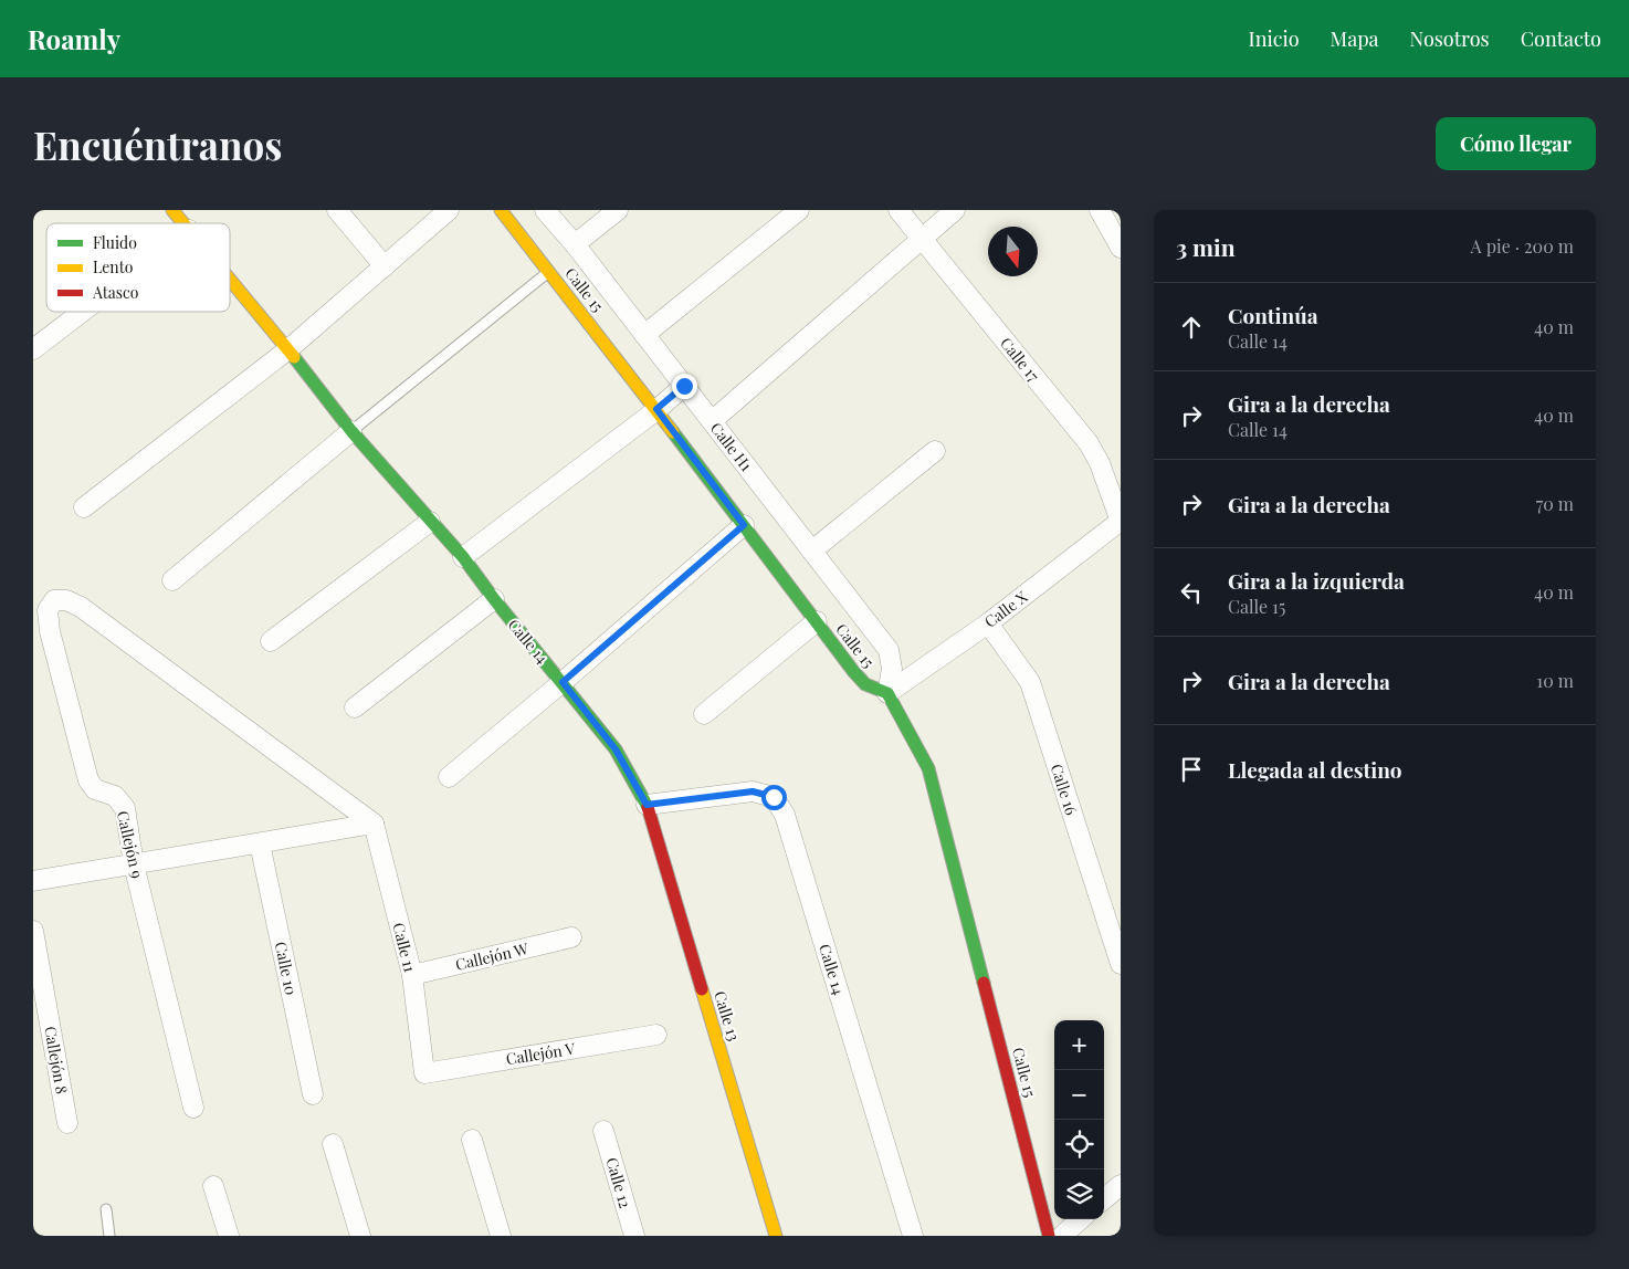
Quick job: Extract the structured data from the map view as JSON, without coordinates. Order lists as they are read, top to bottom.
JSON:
{
  "streets": {
    "street": [
      "Calle 15",
      "Calle 17",
      "Calle H1",
      "Calle X",
      "Calle 14",
      "Calle 16",
      "Callejón 9",
      "Calle 11",
      "Callejón W",
      "Calle 10",
      "Calle 13",
      "Callejón V",
      "Callejón 8",
      "Calle 12"
    ]
  },
  "crossings": [
    ["Calle 15", "Calle H1"],
    ["Calle 15", "Calle X"],
    ["Calle 17", "Calle X"],
    ["Calle H1", "Calle X"],
    ["Calle X", "Calle 16"],
    ["Calle 14", "Calle 13"],
    ["Callejón 9", "Calle 11"],
    ["Calle 11", "Callejón W"],
    ["Calle 11", "Callejón V"]
  ],
  "legend": ["Fluido", "Lento", "Atasco"],
  "north": "bottom",
  "page": {
    "header": "Roamly",
    "nav": [
      "Inicio",
      "Mapa",
      "Nosotros",
      "Contacto"
    ],
    "buttons": "Cómo llegar",
    "title": "Encuéntranos",
    "heading": ["3 min", "A pie · 200 m"],
    "list": [
      ["Continúa", "Calle 14", "40 m"],
      ["Gira a la derecha", "Calle 14", "40 m"],
      ["Gira a la derecha", "70 m"],
      ["Gira a la izquierda", "Calle 15", "40 m"],
      ["Gira a la derecha", "10 m"],
      "Llegada al destino"
    ],
    "map_buttons": ["+", "−"]
  }
}
